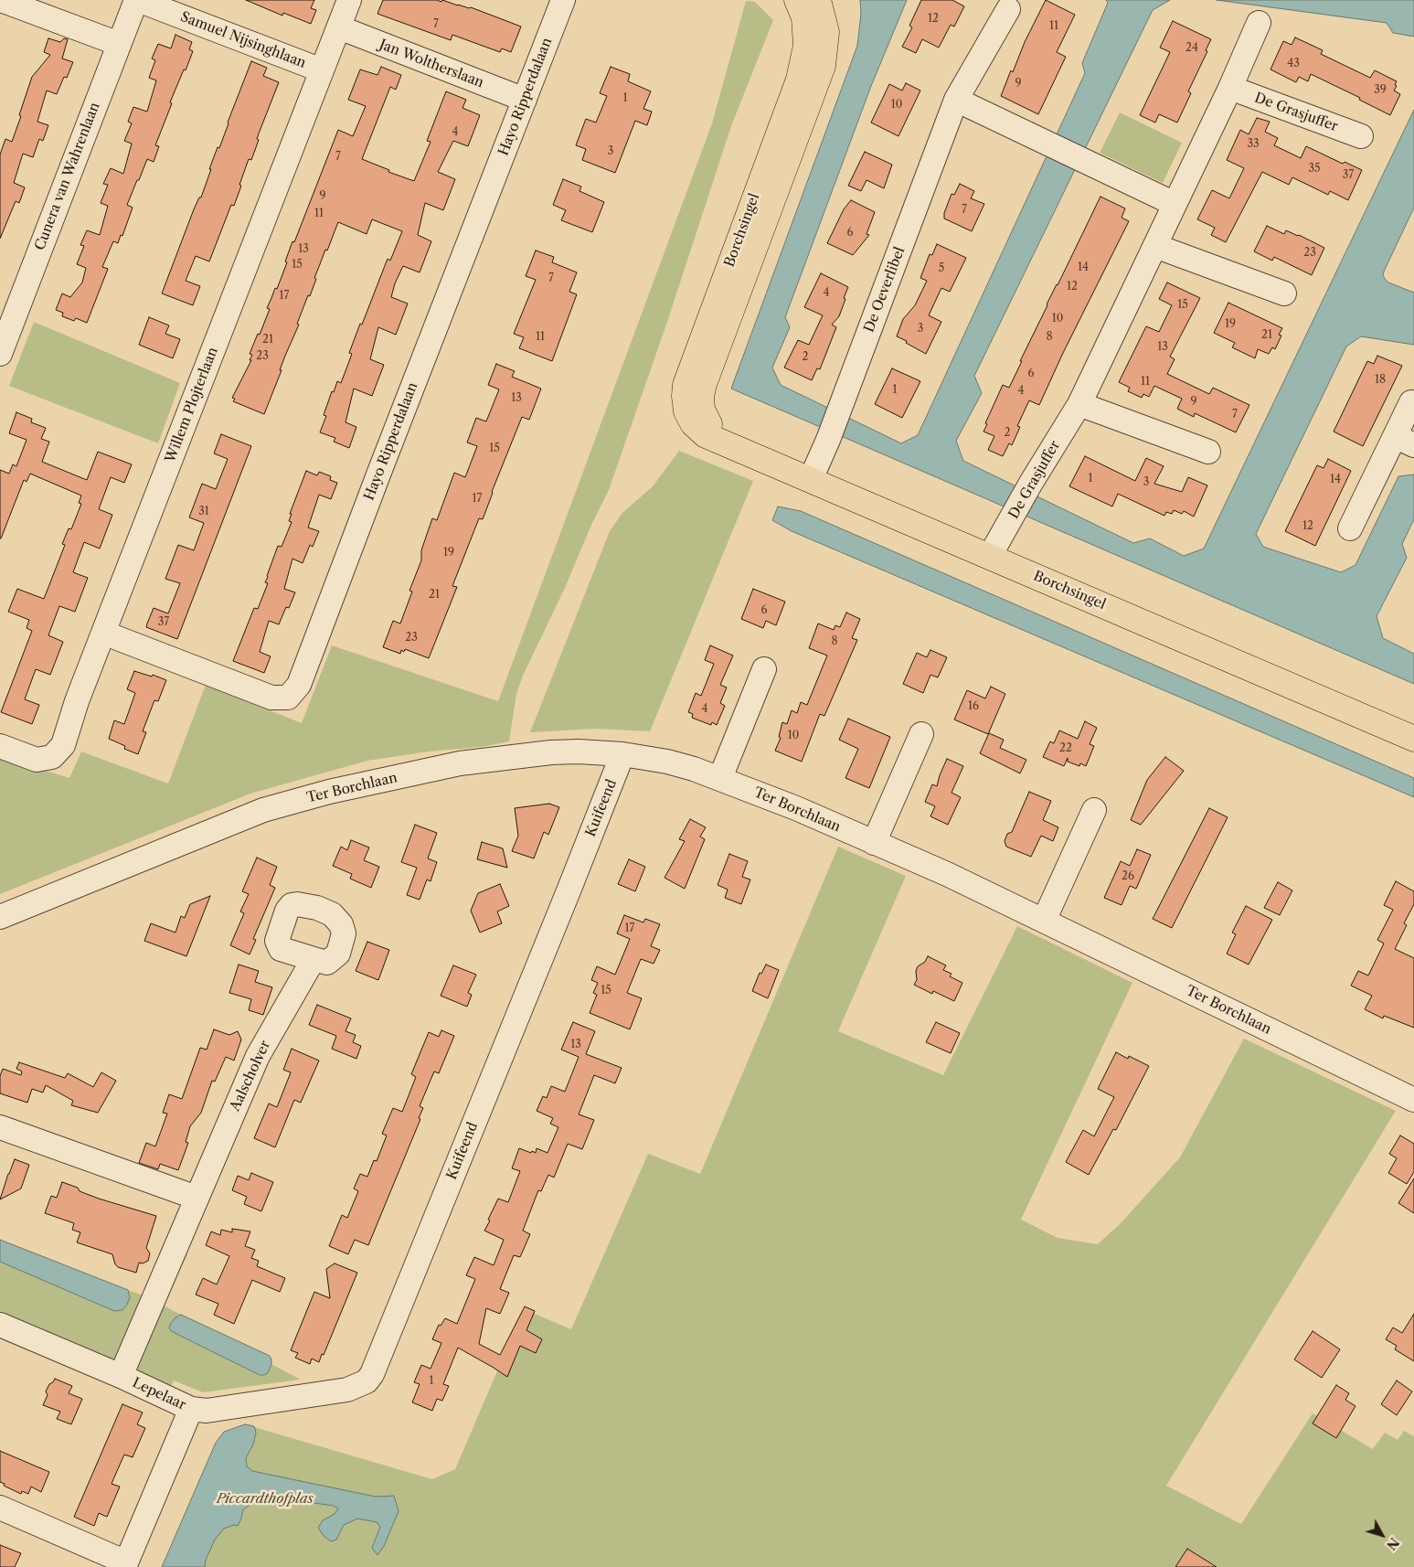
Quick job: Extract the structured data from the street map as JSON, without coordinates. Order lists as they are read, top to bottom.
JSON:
{
  "streets": {
    "main road": ["Borchsingel"],
    "street": [
      "Samuel Nijsinghlaan",
      "Jan Woltherslaan",
      "Hayo Ripperdalaan",
      "De Grasjuffer",
      "Cunera van Wahrenlaan",
      "De Oeverlibel",
      "Willem Plojterlaan",
      "Ter Borchlaan",
      "Kuifeend",
      "Aalscholver",
      "Lepelaar"
    ]
  },
  "crossings": [
    ["Samuel Nijsinghlaan", "Cunera van Wahrenlaan"],
    ["Samuel Nijsinghlaan", "Willem Plojterlaan"],
    ["Jan Woltherslaan", "Hayo Ripperdalaan"],
    ["Jan Woltherslaan", "Willem Plojterlaan"],
    ["Hayo Ripperdalaan", "Willem Plojterlaan"],
    ["De Grasjuffer", "Borchsingel"],
    ["Borchsingel", "De Oeverlibel"],
    ["Ter Borchlaan", "Kuifeend"],
    ["Kuifeend", "Lepelaar"],
    ["Aalscholver", "Lepelaar"]
  ],
  "parks": ["Piccardthofplas"],
  "house_numbers": [
    "12",
    "7",
    "11",
    "24",
    "43",
    "9",
    "39",
    "1",
    "10",
    "4",
    "33",
    "3",
    "7",
    "35",
    "37",
    "9",
    "7",
    "11",
    "6",
    "13",
    "23",
    "15",
    "14",
    "5",
    "7",
    "12",
    "4",
    "17",
    "15",
    "10",
    "19",
    "3",
    "21",
    "11",
    "8",
    "21",
    "13",
    "23",
    "2",
    "6",
    "18",
    "11",
    "1",
    "4",
    "13",
    "9",
    "7",
    "2",
    "15",
    "1",
    "14",
    "3",
    "17",
    "31",
    "12",
    "19",
    "21",
    "6",
    "37",
    "23",
    "8",
    "16",
    "4",
    "10",
    "22",
    "26",
    "17",
    "15",
    "13",
    "1"
  ],
  "north": "bottom right"
}
